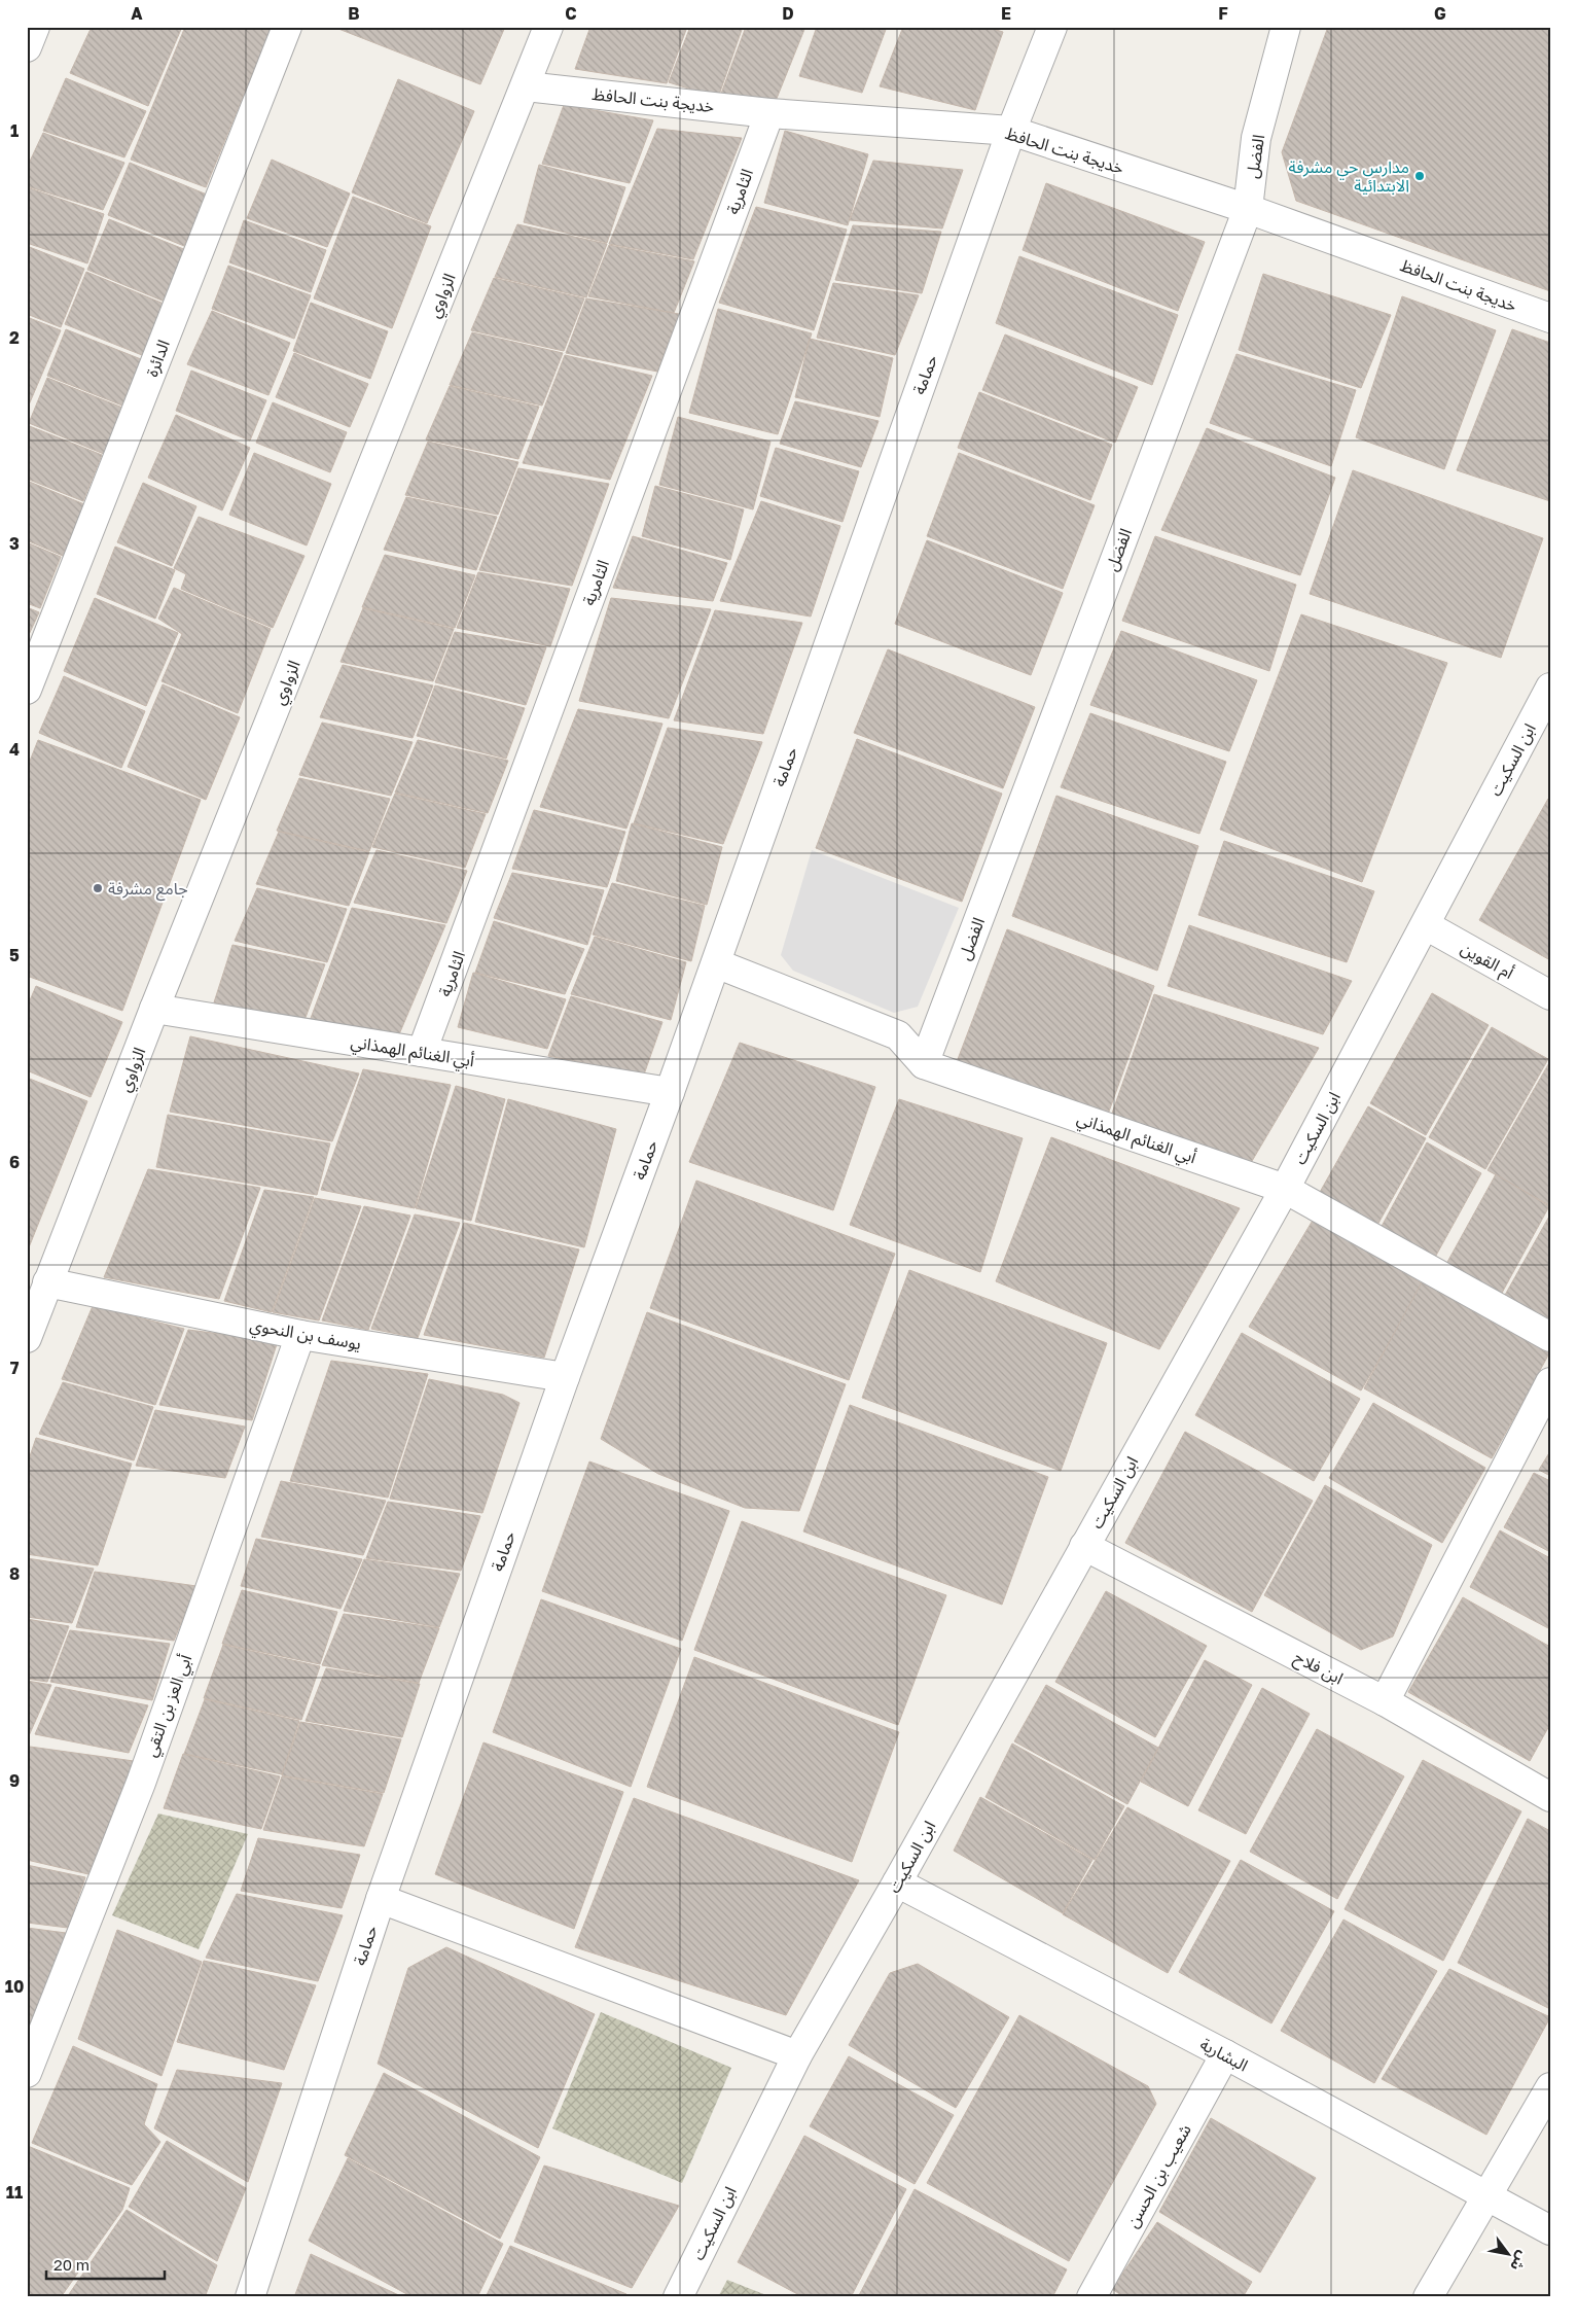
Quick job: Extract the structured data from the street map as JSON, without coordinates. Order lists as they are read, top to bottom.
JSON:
{
  "streets": {
    "street": [
      "خديجة بنت الحافظ",
      "الفضل",
      "الثامرية",
      "الزواوي",
      "الدائرة",
      "حمامة",
      "ابن السكيت",
      "أم القوين",
      "أبي الغنائم الهمذاني",
      "يوسف بن النحوي",
      "ابن فلاح",
      "أبي العز بن التقي",
      "البشارية",
      "شعيب بن الحسن"
    ]
  },
  "crossings": [
    ["خديجة بنت الحافظ", "الفضل"],
    ["خديجة بنت الحافظ", "الثامرية"],
    ["خديجة بنت الحافظ", "الزواوي"],
    ["خديجة بنت الحافظ", "حمامة"],
    ["الفضل", "أبي الغنائم الهمذاني"],
    ["الثامرية", "أبي الغنائم الهمذاني"],
    ["الزواوي", "أبي الغنائم الهمذاني"],
    ["الزواوي", "يوسف بن النحوي"],
    ["حمامة", "أبي الغنائم الهمذاني"],
    ["حمامة", "يوسف بن النحوي"],
    ["ابن السكيت", "أم القوين"],
    ["ابن السكيت", "أبي الغنائم الهمذاني"],
    ["ابن السكيت", "ابن فلاح"],
    ["ابن السكيت", "البشارية"],
    ["يوسف بن النحوي", "أبي العز بن التقي"],
    ["البشارية", "شعيب بن الحسن"]
  ],
  "places": ["مدارس حي مشرفة الابتدائية", "جامع مشرفة"],
  "scale_bar": "20 m",
  "north": "bottom right",
  "grid": {
    "columns": [
      "A",
      "B",
      "C",
      "D",
      "E",
      "F",
      "G"
    ],
    "rows": [
      "1",
      "2",
      "3",
      "4",
      "5",
      "6",
      "7",
      "8",
      "9",
      "10",
      "11"
    ]
  }
}
